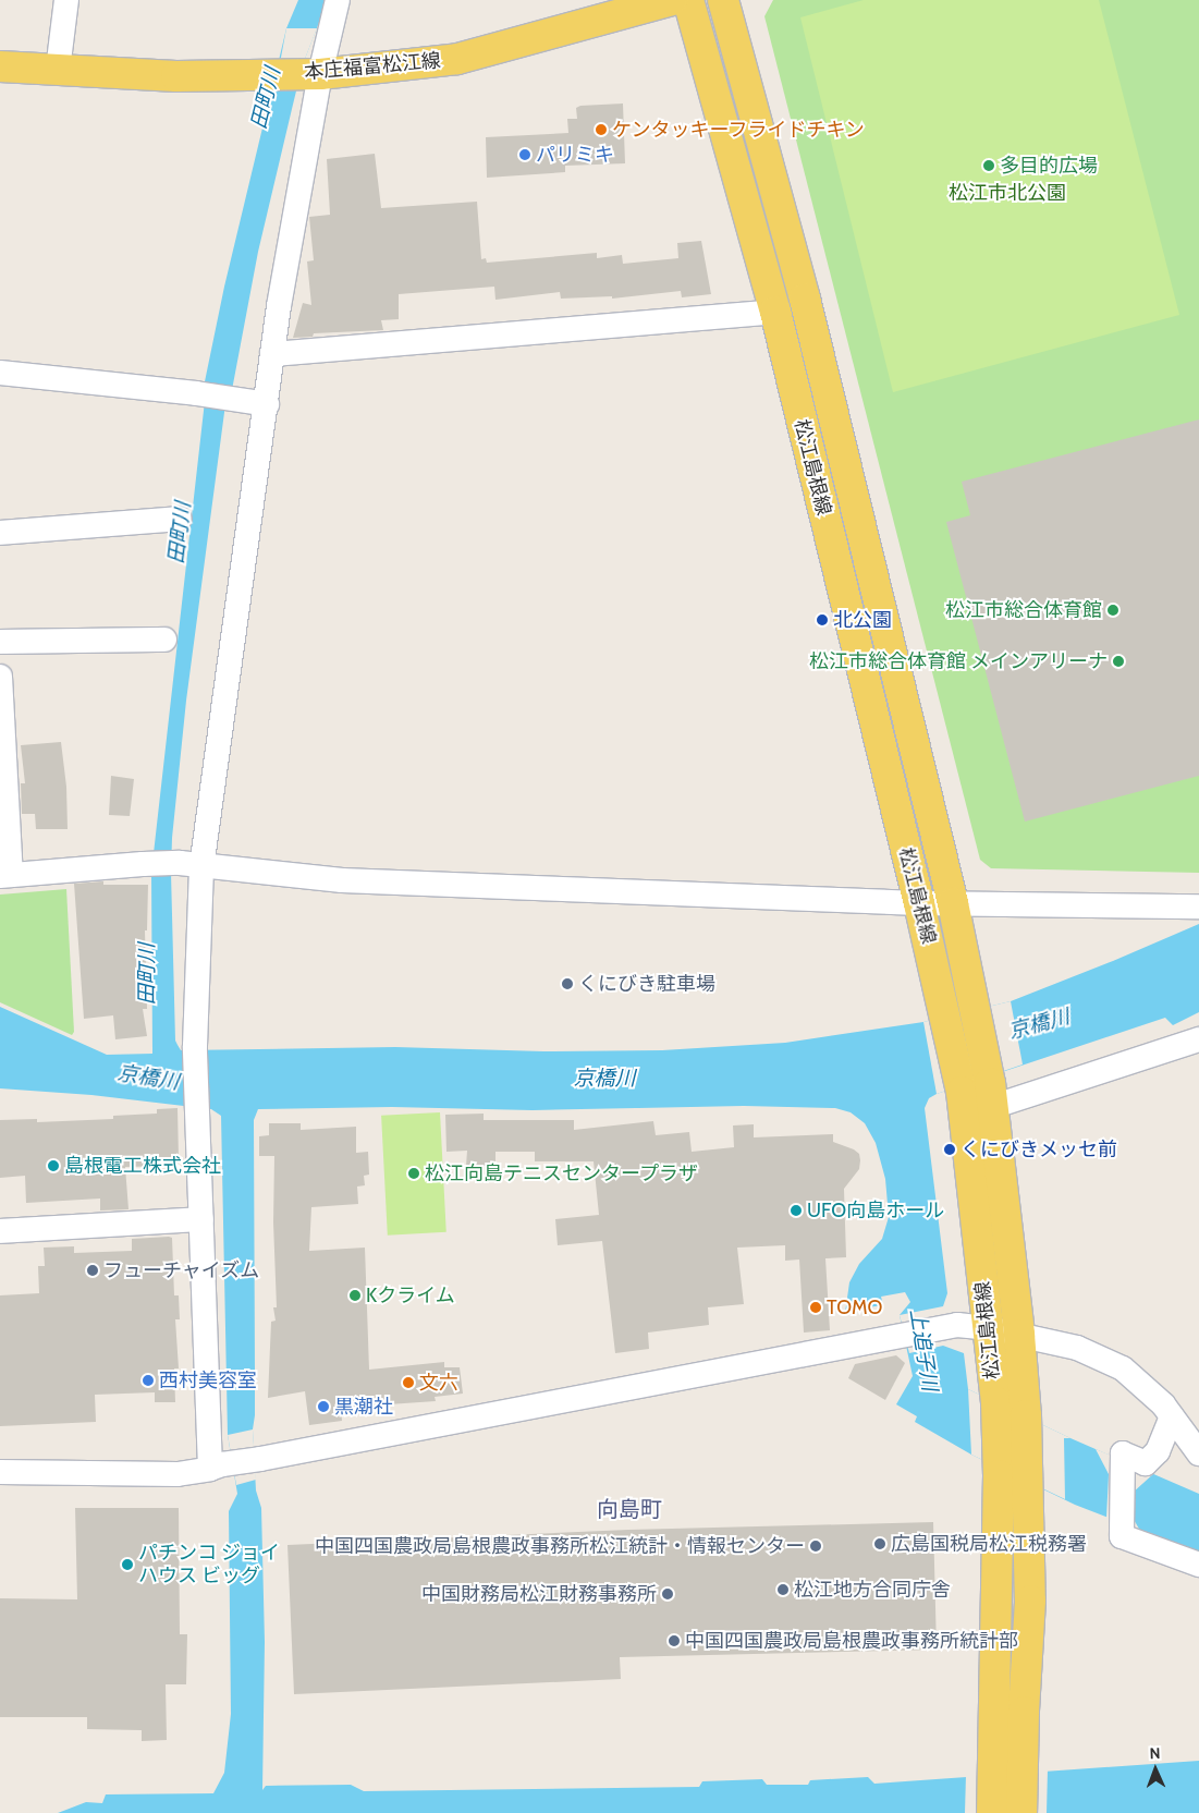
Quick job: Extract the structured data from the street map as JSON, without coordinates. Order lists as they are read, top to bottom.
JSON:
{
  "streets": {
    "main road": ["本庄福富松江線", "松江島根線"]
  },
  "districts": ["向島町"],
  "water": ["田町川", "京橋川", "上追子川"],
  "parks": ["松江市北公園"],
  "places": [
    "ケンタッキーフライドチキン",
    "パリミキ",
    "多目的広場",
    "松江市総合体育館",
    "北公園",
    "松江市総合体育館 メインアリーナ",
    "くにびき駐車場",
    "くにびきメッセ前",
    "島根電工株式会社",
    "松江向島テニスセンタープラザ",
    "UFO向島ホール",
    "フューチャイズム",
    "Kクライム",
    "TOMO",
    "西村美容室",
    "文六",
    "黒潮社",
    "広島国税局松江税務署",
    "中国四国農政局島根農政事務所松江統計・情報センター",
    "パチンコ ジョイ ハウス ビッグ",
    "松江地方合同庁舎",
    "中国財務局松江財務事務所",
    "中国四国農政局島根農政事務所統計部"
  ],
  "north": "top"
}
